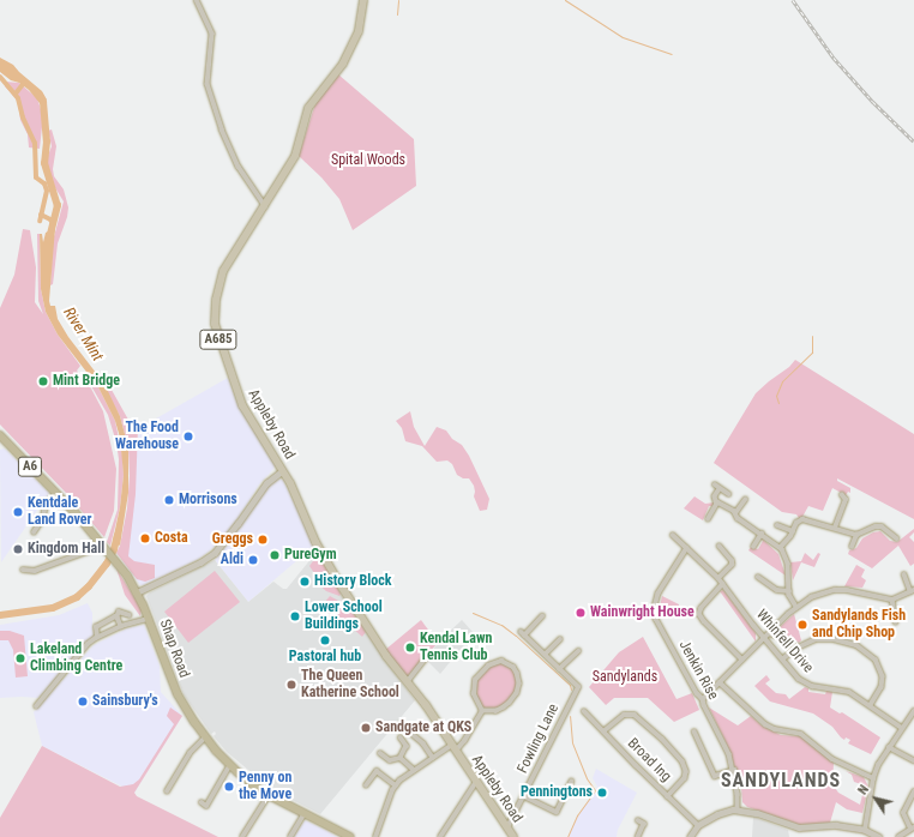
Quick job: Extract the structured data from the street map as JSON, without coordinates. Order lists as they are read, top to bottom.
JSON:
{
  "streets": {
    "highway": ["A6", "Shap Road"],
    "main road": ["A685", "Appleby Road"],
    "street": [
      "Whinfell Drive",
      "Jenkin Rise",
      "Fowling Lane",
      "Broad Ing"
    ]
  },
  "crossings": [
    ["Appleby Road", "Fowling Lane"],
    ["Whinfell Drive", "Jenkin Rise"]
  ],
  "districts": ["SANDYLANDS"],
  "water": ["River Mint"],
  "parks": ["Spital Woods", "Sandylands"],
  "places": [
    "Mint Bridge",
    "The Food Warehouse",
    "Morrisons",
    "Kentdale Land Rover",
    "Costa",
    "Greggs",
    "Kingdom Hall",
    "PureGym",
    "Aldi",
    "History Block",
    "Wainwright House",
    "Lower School Buildings",
    "Sandylands Fish and Chip Shop",
    "Pastoral hub",
    "Kendal Lawn Tennis Club",
    "Lakeland Climbing Centre",
    "The Queen Katherine School",
    "Sainsbury's",
    "Sandgate at QKS",
    "Penny on the Move",
    "Penningtons"
  ],
  "north": "top left"
}
